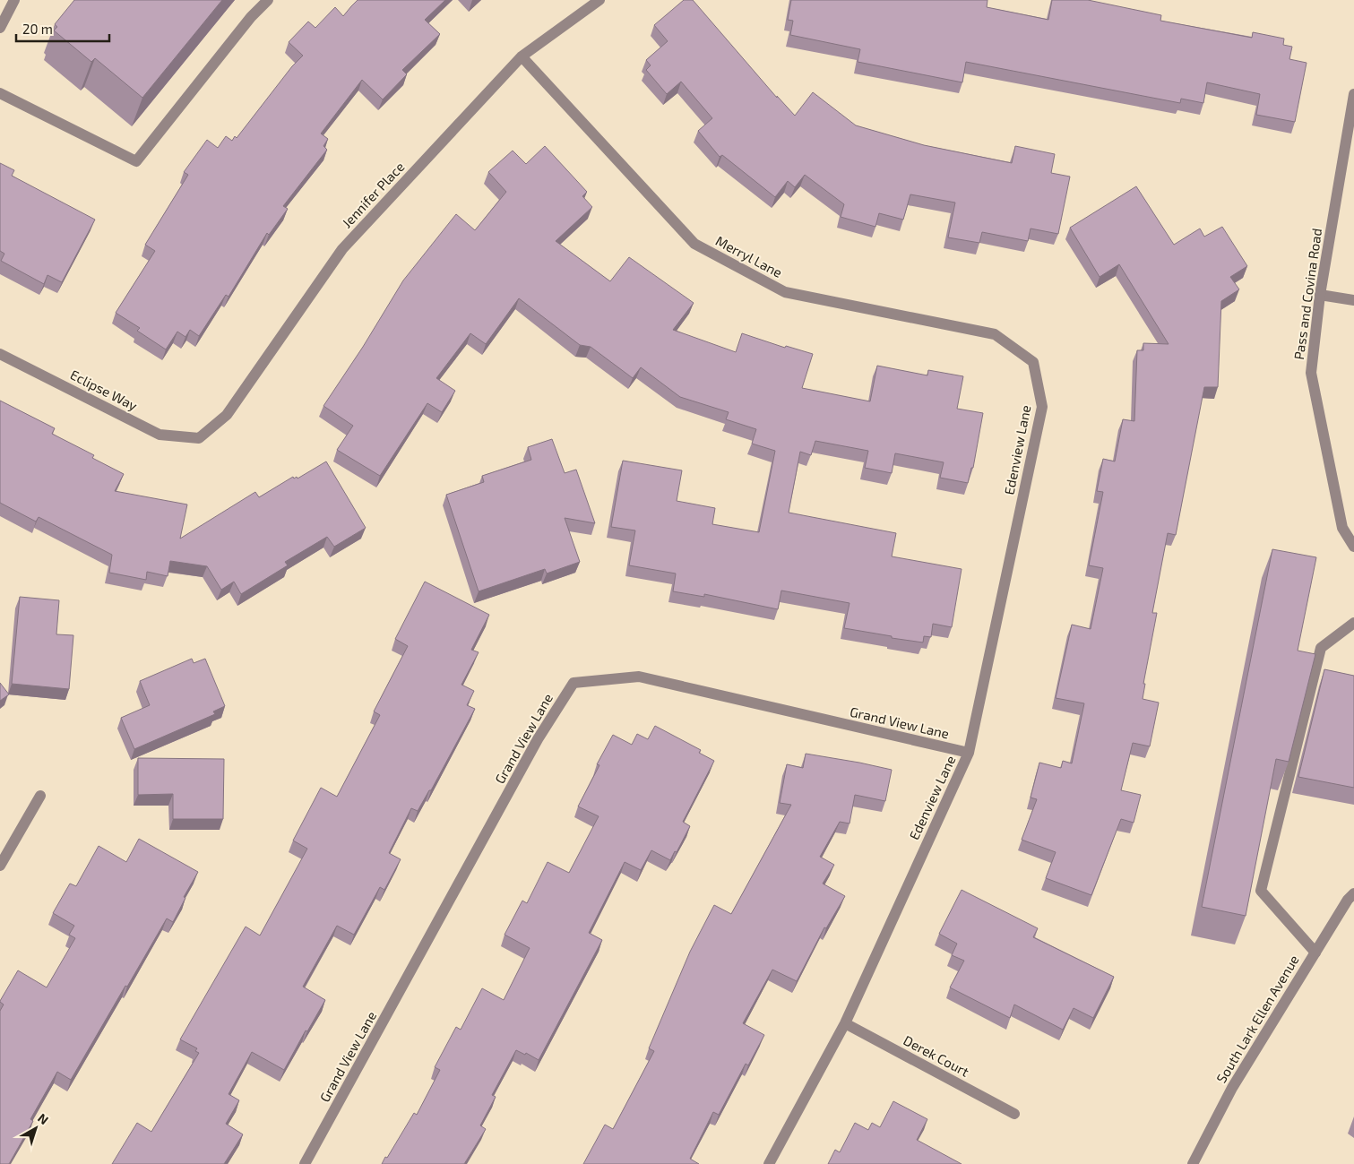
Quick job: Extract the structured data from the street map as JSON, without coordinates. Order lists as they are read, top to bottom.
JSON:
{
  "streets": {
    "street": [
      "Jennifer Place",
      "Merryl Lane",
      "Pass and Covina Road",
      "Eclipse Way",
      "Edenview Lane",
      "Grand View Lane",
      "South Lark Ellen Avenue",
      "Derek Court"
    ]
  },
  "crossings": [
    ["Jennifer Place", "Merryl Lane"],
    ["Jennifer Place", "Eclipse Way"],
    ["Merryl Lane", "Edenview Lane"],
    ["Edenview Lane", "Grand View Lane"],
    ["Edenview Lane", "Derek Court"]
  ],
  "scale_bar": "20 m",
  "north": "top right"
}
